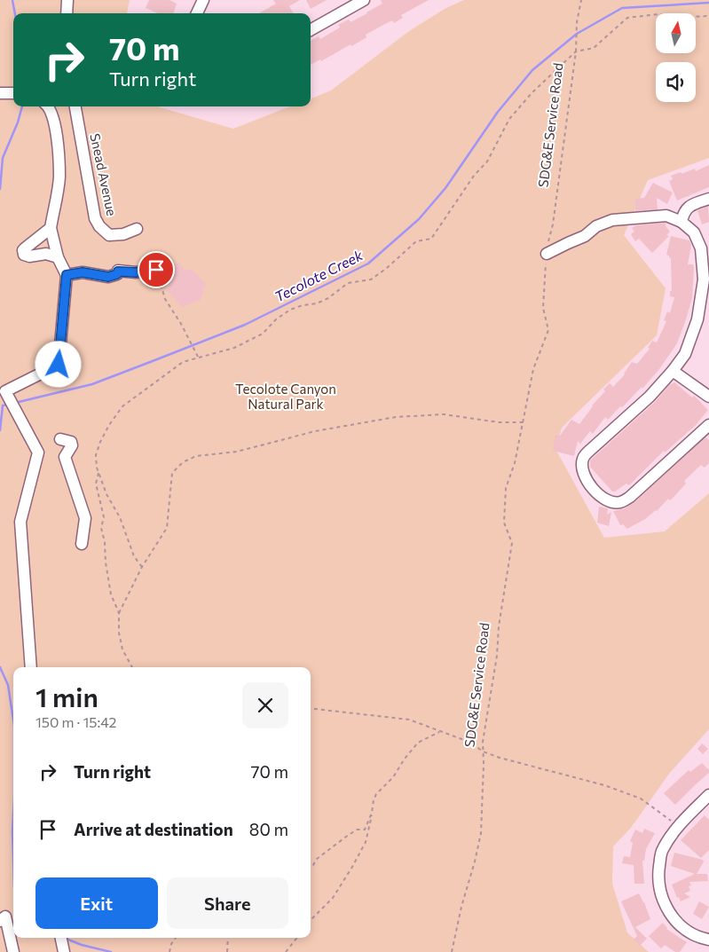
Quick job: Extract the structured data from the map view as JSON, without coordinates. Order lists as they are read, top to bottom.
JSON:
{
  "streets": {
    "street": ["Snead Avenue"],
    "path": ["SDG&E Service Road"]
  },
  "water": ["Tecolote Creek"],
  "parks": ["Tecolote Canyon Natural Park"],
  "north": "top",
  "page": {
    "turn": ["70 m", "Turn right"],
    "heading": ["1 min", "150 m · 15:42"],
    "list": [
      {
        "name": "Turn right",
        "value": "70 m"
      },
      {
        "name": "Arrive at destination",
        "value": "80 m"
      }
    ],
    "buttons": ["Exit", "Share"]
  }
}
